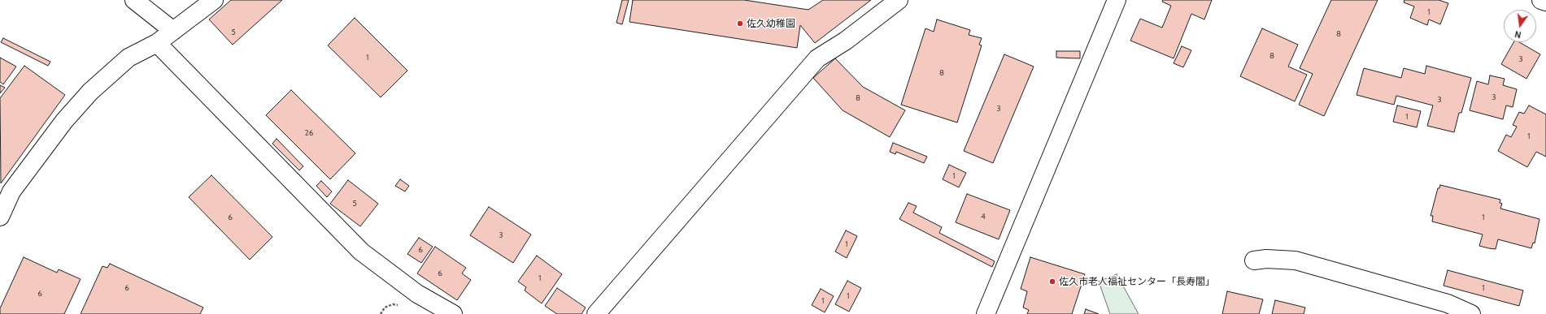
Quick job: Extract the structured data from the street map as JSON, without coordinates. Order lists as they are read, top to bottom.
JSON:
{
  "places": ["佐久幼稚園", "佐久市老人福祉センター「長寿閣」"],
  "house_numbers": [
    "1",
    "5",
    "8",
    "8",
    "1",
    "3",
    "8",
    "3",
    "8",
    "3",
    "3",
    "1",
    "26",
    "1",
    "1",
    "5",
    "4",
    "6",
    "1",
    "3",
    "1",
    "6",
    "6",
    "1",
    "6",
    "1",
    "6",
    "1",
    "1"
  ],
  "north": "bottom"
}
